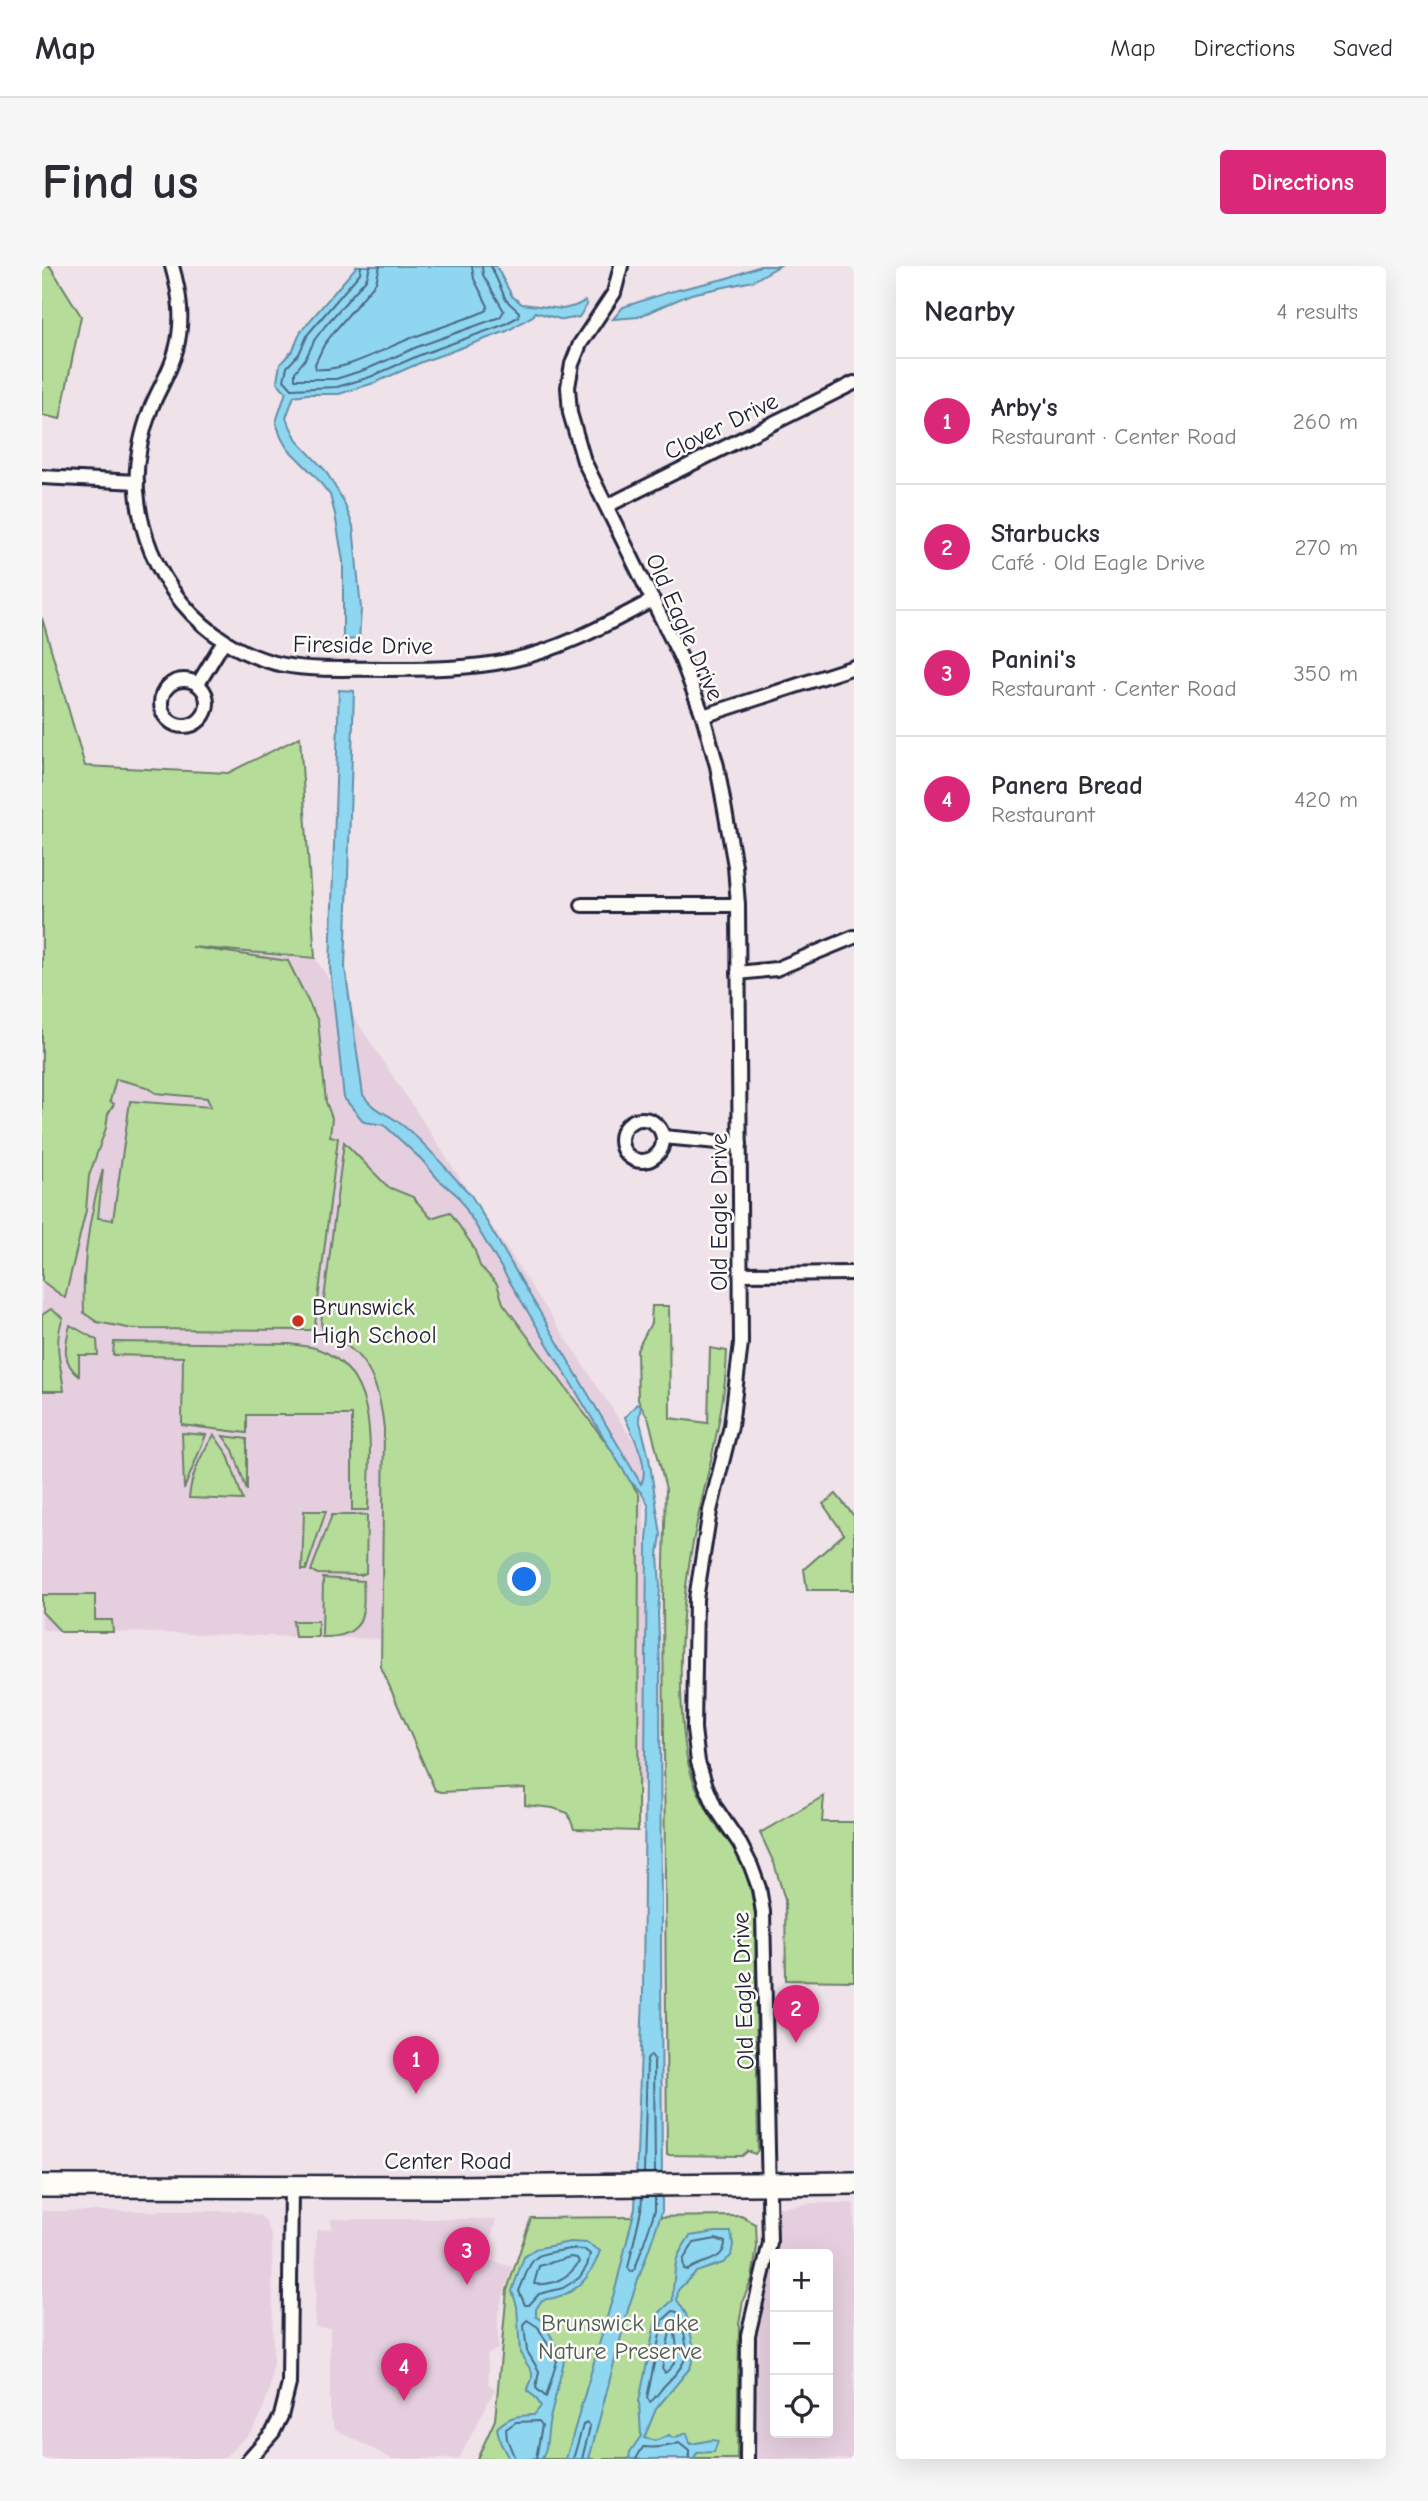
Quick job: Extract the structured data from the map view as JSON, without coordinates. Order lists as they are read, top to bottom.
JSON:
{
  "streets": {
    "main road": ["Center Road"],
    "street": ["Clover Drive", "Old Eagle Drive", "Fireside Drive"]
  },
  "crossings": [
    ["Clover Drive", "Old Eagle Drive"],
    ["Old Eagle Drive", "Fireside Drive"],
    ["Old Eagle Drive", "Center Road"]
  ],
  "parks": ["Brunswick Lake Nature Preserve"],
  "places": ["Brunswick High School"],
  "page": {
    "header": "Map",
    "nav": ["Map", "Directions", "Saved"],
    "buttons": "Directions",
    "title": "Find us",
    "heading": ["Nearby", "4 results"],
    "list": [
      {
        "mark": "1",
        "name": "Arby's",
        "note": "Restaurant · Center Road",
        "value": "260 m"
      },
      {
        "mark": "2",
        "name": "Starbucks",
        "note": "Café · Old Eagle Drive",
        "value": "270 m"
      },
      {
        "mark": "3",
        "name": "Panini's",
        "note": "Restaurant · Center Road",
        "value": "350 m"
      },
      {
        "mark": "4",
        "name": "Panera Bread",
        "note": "Restaurant",
        "value": "420 m"
      }
    ],
    "pins": [
      "2",
      "1",
      "3",
      "4"
    ],
    "map_buttons": ["+", "−"]
  }
}
